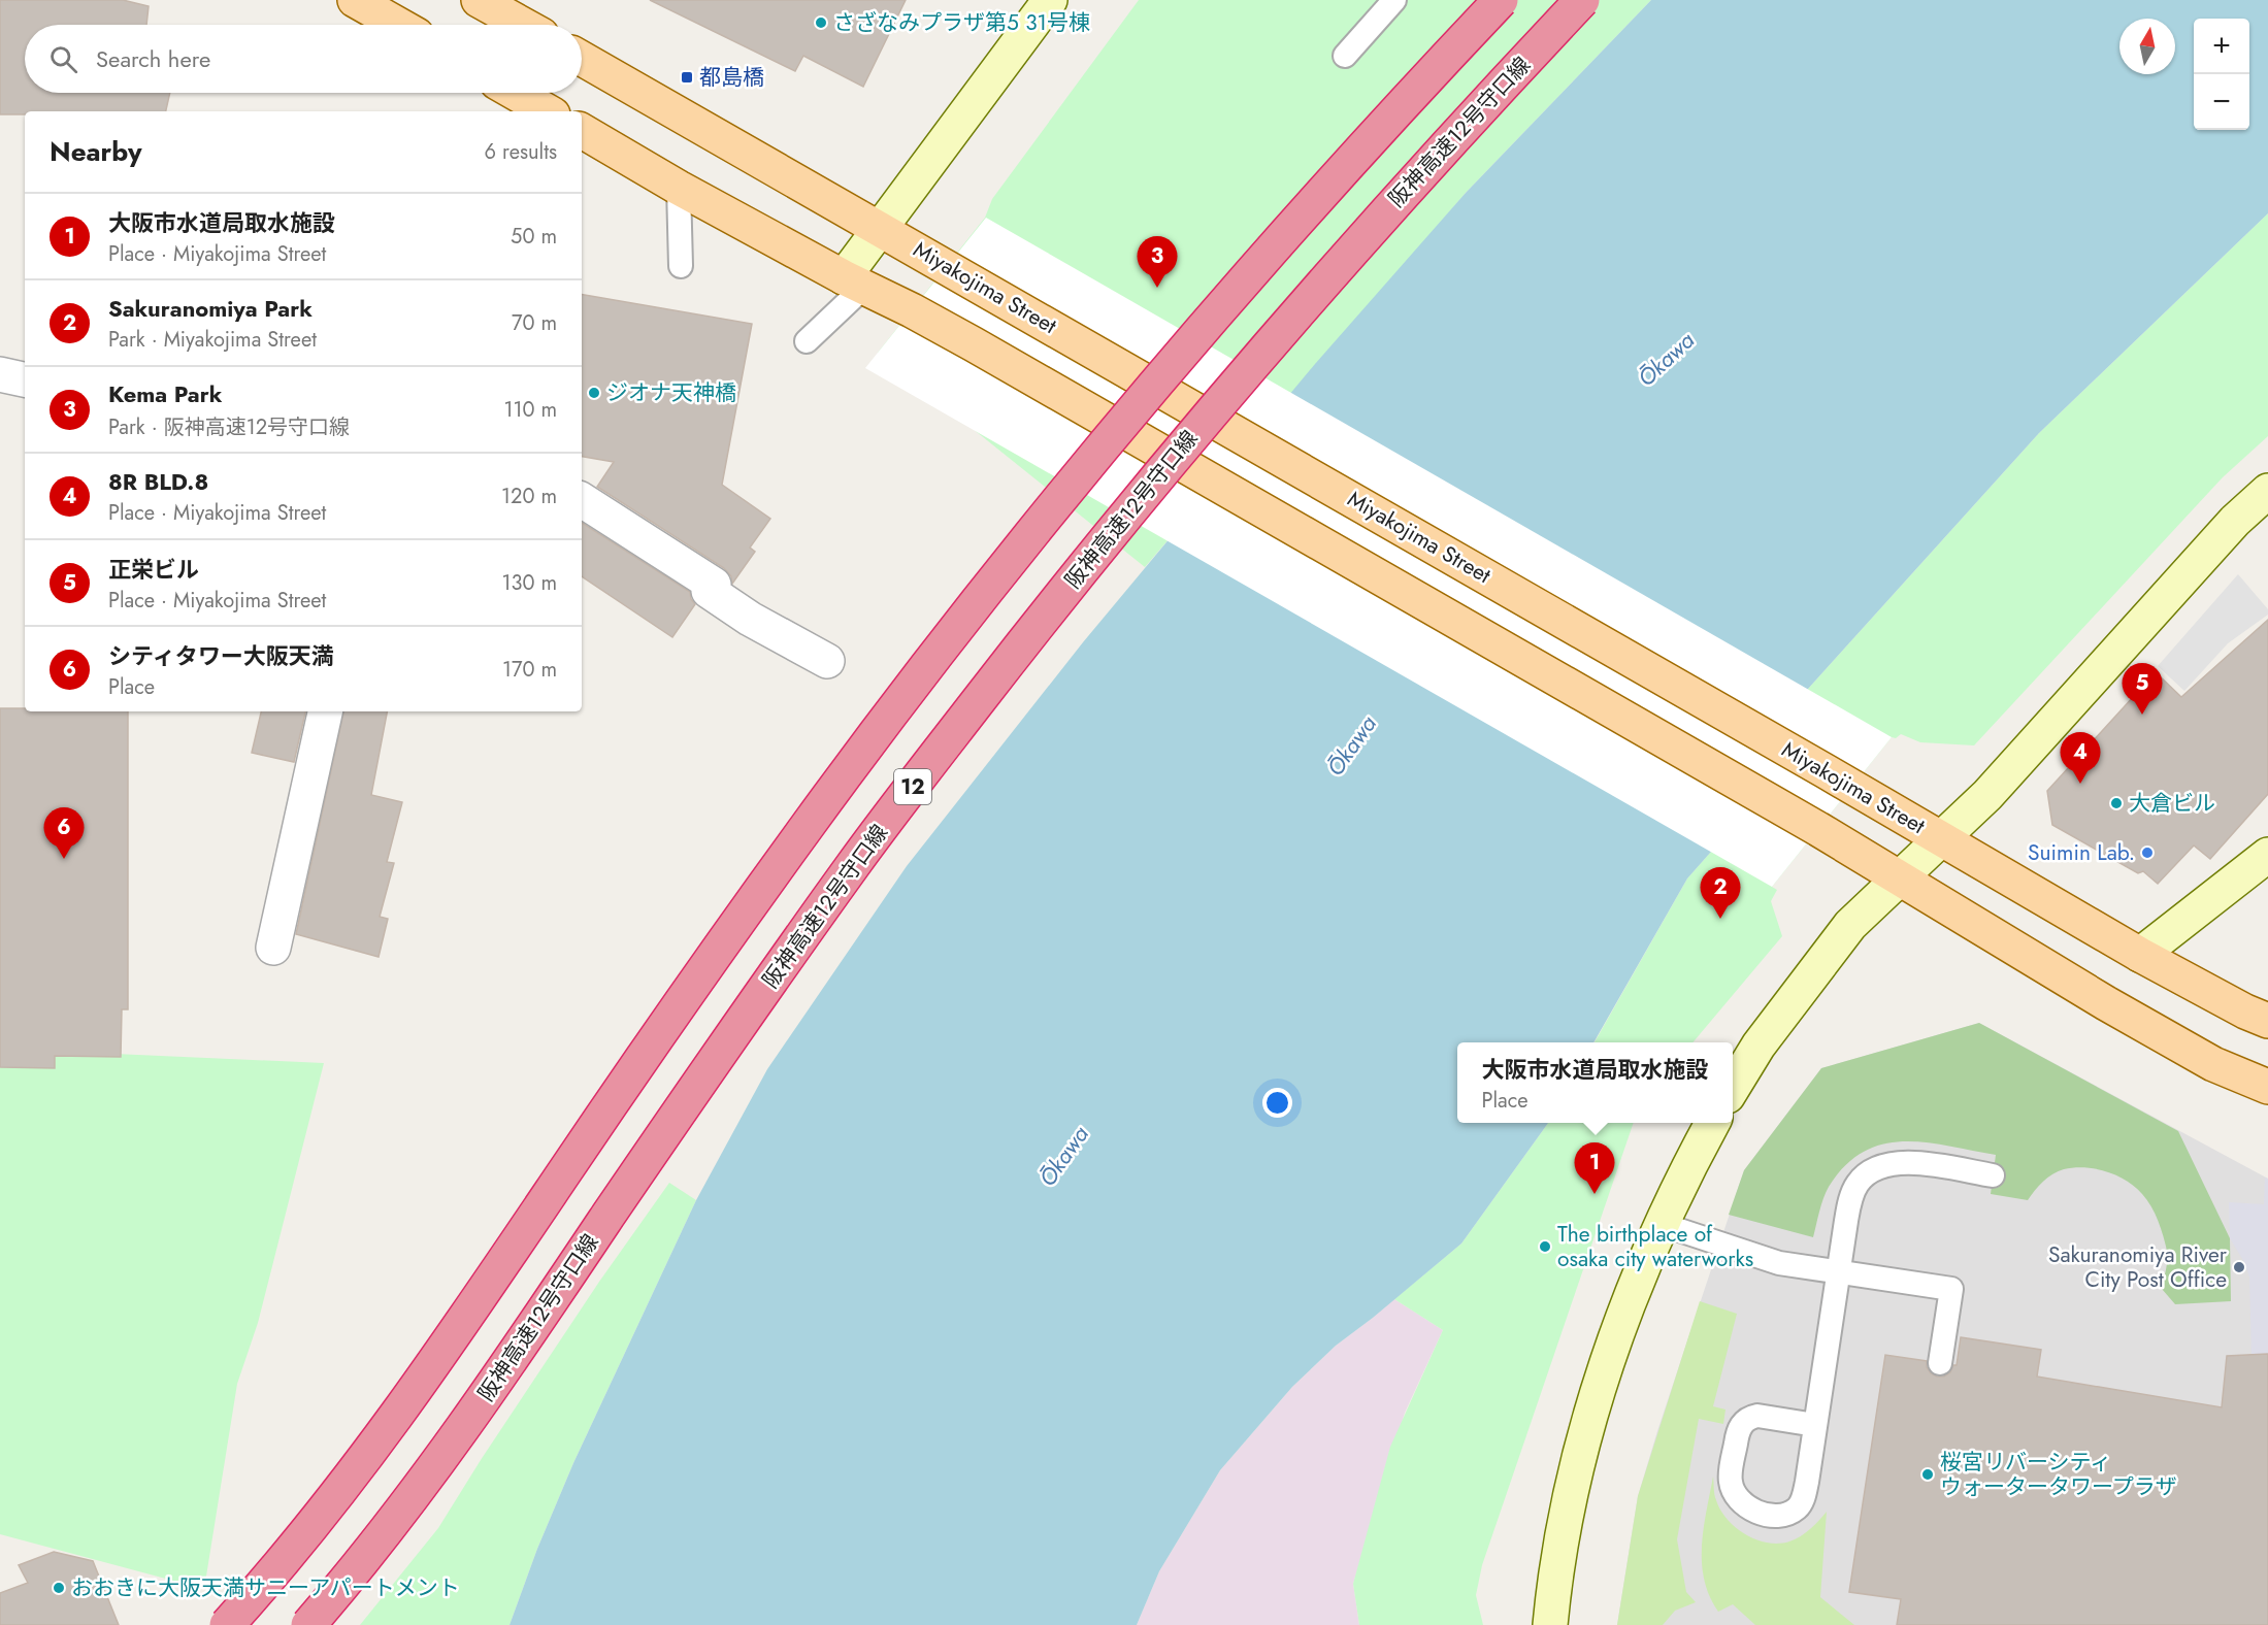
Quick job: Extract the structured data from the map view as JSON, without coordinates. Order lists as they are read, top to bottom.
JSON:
{
  "streets": {
    "highway": ["阪神高速12号守口線", "12"],
    "main road": ["Miyakojima Street"]
  },
  "water": ["Ōkawa"],
  "places": {
    "other": [
      "さざなみプラザ第5 31号棟",
      "ジオナ天神橋",
      "大倉ビル",
      "Suimin Lab.",
      "The birthplace of osaka city waterworks",
      "Sakuranomiya River City Post Office",
      "桜宮リバーシティ ウォータータワープラザ",
      "おおきに大阪天満サニーアパートメント"
    ],
    "transit": ["都島橋"]
  },
  "north": "top",
  "page": {
    "map_buttons": ["+", "−"],
    "search": "Search here",
    "heading": ["Nearby", "6 results"],
    "list": [
      {
        "mark": "1",
        "name": "大阪市水道局取水施設",
        "note": "Place · Miyakojima Street",
        "value": "50 m"
      },
      {
        "mark": "2",
        "name": "Sakuranomiya Park",
        "note": "Park · Miyakojima Street",
        "value": "70 m"
      },
      {
        "mark": "3",
        "name": "Kema Park",
        "note": "Park · 阪神高速12号守口線",
        "value": "110 m"
      },
      {
        "mark": "4",
        "name": "8R BLD.8",
        "note": "Place · Miyakojima Street",
        "value": "120 m"
      },
      {
        "mark": "5",
        "name": "正栄ビル",
        "note": "Place · Miyakojima Street",
        "value": "130 m"
      },
      {
        "mark": "6",
        "name": "シティタワー大阪天満",
        "note": "Place",
        "value": "170 m"
      }
    ],
    "pins": [
      "3",
      "5",
      "4",
      "6",
      "2",
      "1"
    ],
    "popup": ["大阪市水道局取水施設", "Place"]
  }
}
